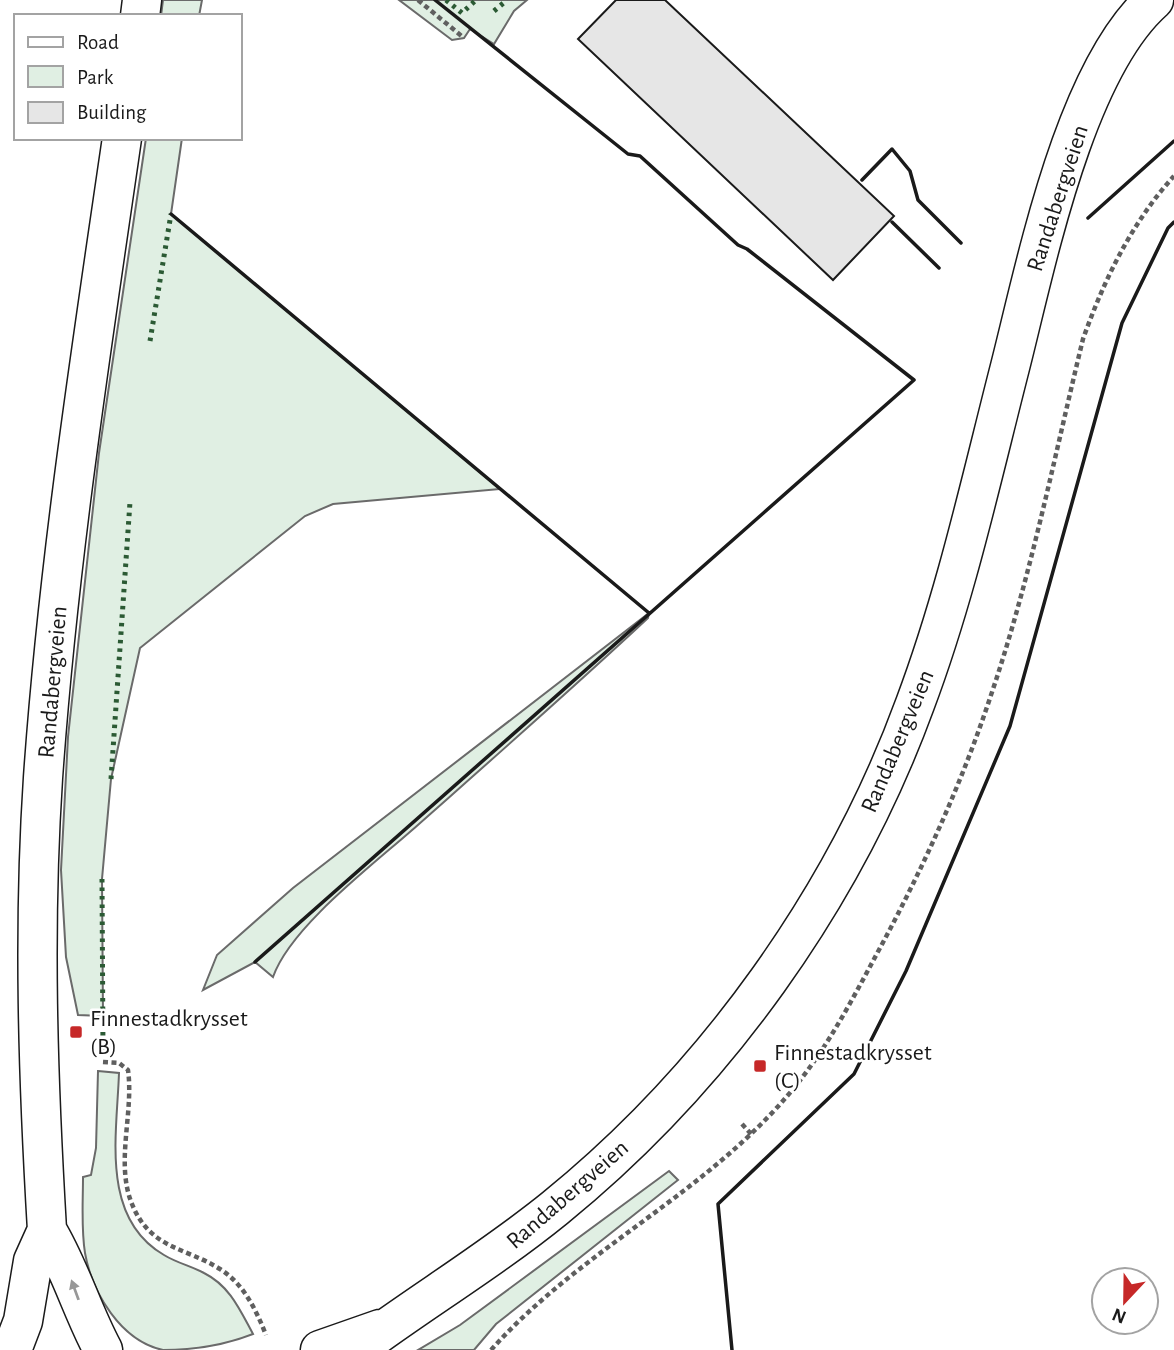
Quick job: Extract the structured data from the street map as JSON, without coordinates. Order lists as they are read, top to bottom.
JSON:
{
  "streets": {
    "main road": ["Randabergveien"]
  },
  "places": {
    "transit": ["Finnestadkrysset (B)", "Finnestadkrysset (C)"]
  },
  "legend": ["Road", "Park", "Building"],
  "north": "bottom"
}
